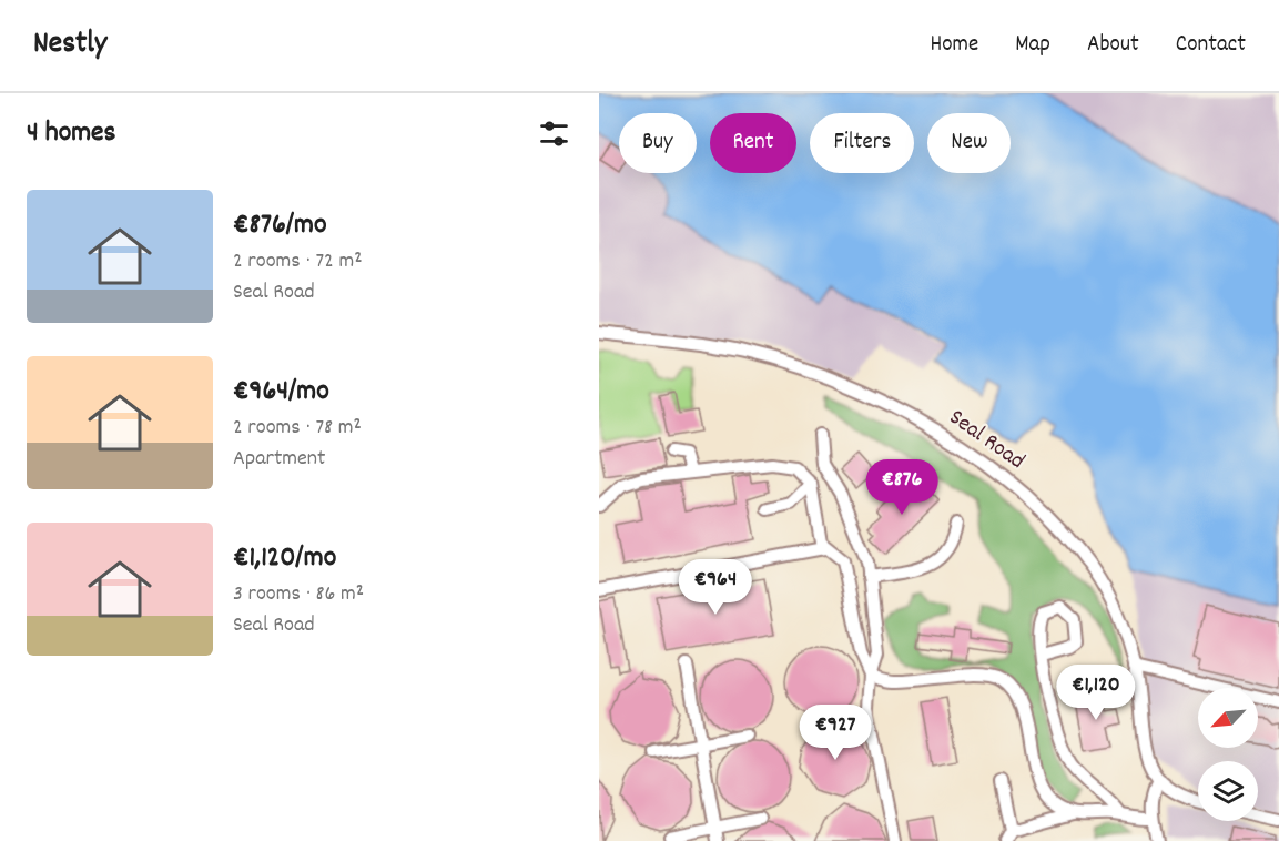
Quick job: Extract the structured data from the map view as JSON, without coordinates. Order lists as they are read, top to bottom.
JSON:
{
  "streets": {
    "street": ["Seal Road"]
  },
  "north": "bottom left",
  "page": {
    "header": "Nestly",
    "nav": [
      "Home",
      "Map",
      "About",
      "Contact"
    ],
    "heading": "4 homes",
    "chip": [
      "Buy",
      "Rent",
      "Filters",
      "New"
    ],
    "list": [
      {
        "name": "€876/mo",
        "note": "2 rooms · 72 m² · Seal Road"
      },
      {
        "name": "€964/mo",
        "note": "2 rooms · 78 m² · Apartment"
      },
      {
        "name": "€1,120/mo",
        "note": "3 rooms · 86 m² · Seal Road"
      }
    ],
    "price": [
      "€876",
      "€964",
      "€1,120",
      "€927"
    ]
  }
}
